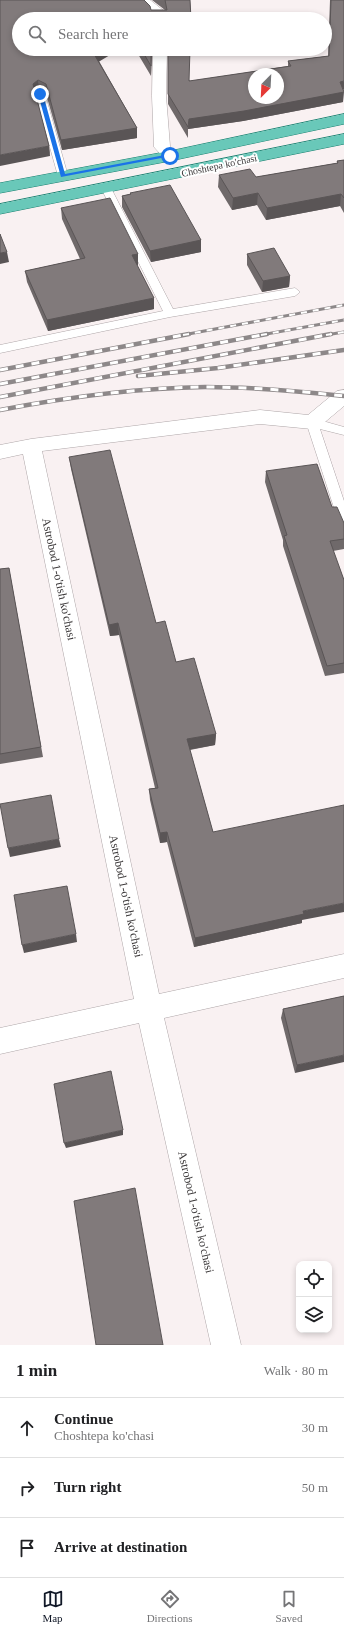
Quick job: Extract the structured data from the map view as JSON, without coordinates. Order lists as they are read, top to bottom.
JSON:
{
  "streets": {
    "main road": ["Choshtepa ko'chasi"],
    "street": ["Astrobod 1-o'tish ko'chasi"]
  },
  "north": "bottom left",
  "page": {
    "search": "Search here",
    "heading": ["1 min", "Walk · 80 m"],
    "list": [
      ["Continue", "Choshtepa ko'chasi", "30 m"],
      ["Turn right", "50 m"],
      "Arrive at destination"
    ],
    "nav": ["Map", "Directions", "Saved"]
  }
}
